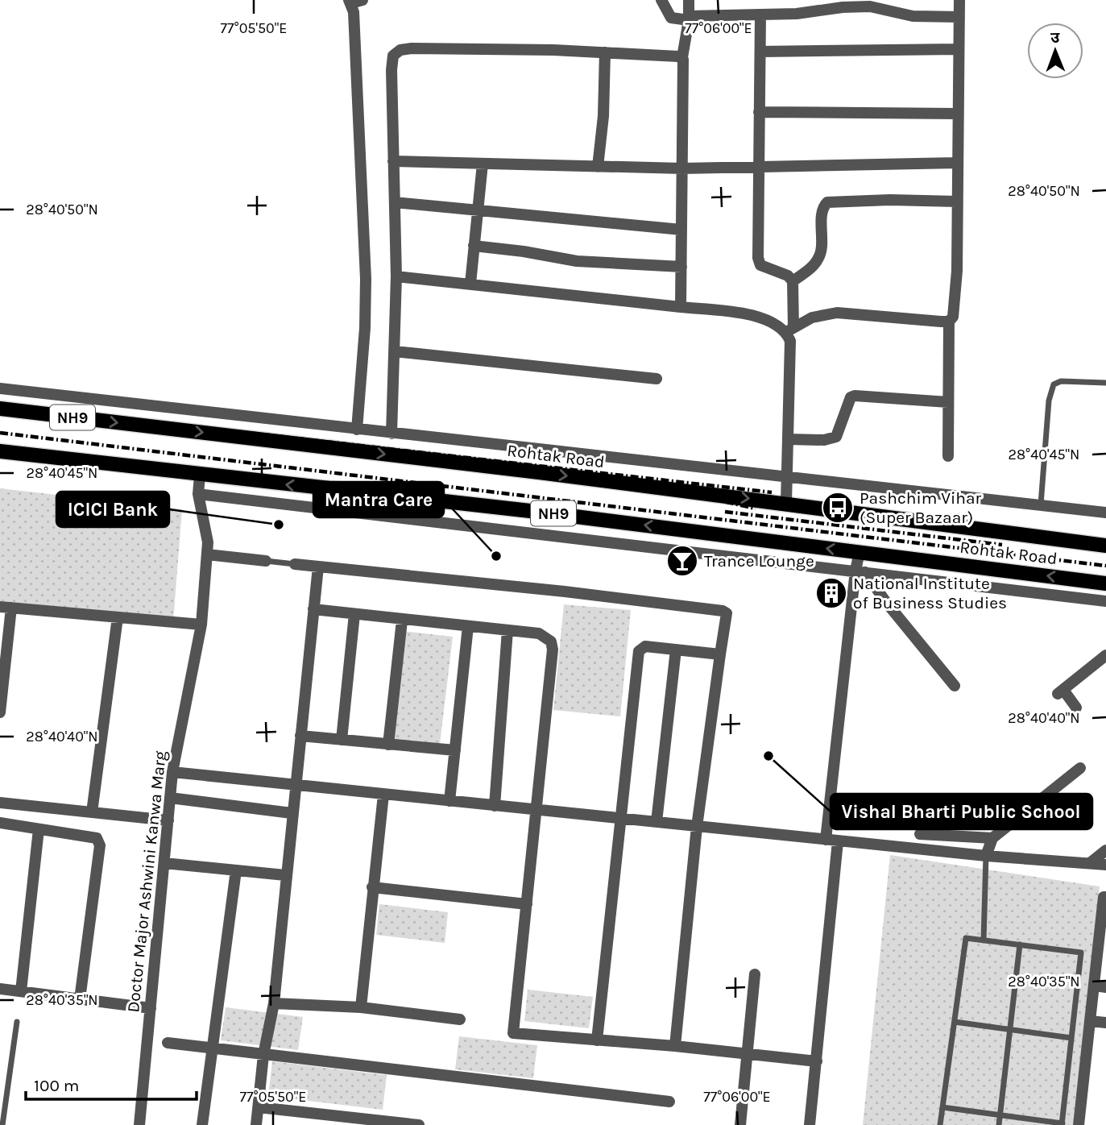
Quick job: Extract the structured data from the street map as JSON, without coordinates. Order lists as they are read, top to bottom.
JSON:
{
  "streets": {
    "main road": ["NH9", "Rohtak Road"],
    "street": ["Doctor Major Ashwini Kanwa Marg"]
  },
  "crossings": [
    ["Rohtak Road", "Doctor Major Ashwini Kanwa Marg"]
  ],
  "places": {
    "bus stop": ["Pashchim Vihar (Super Bazaar)"],
    "other": ["ICICI Bank", "Mantra Care", "Vishal Bharti Public School"],
    "bar": ["Trance Lounge"],
    "building": ["National Institute of Business Studies"]
  },
  "scale_bar": "100 m",
  "north": "top",
  "coordinates": [
    "77°05'50\"E",
    "77°06'00\"E",
    "28°40'50\"N",
    "28°40'45\"N",
    "28°40'40\"N",
    "28°40'35\"N"
  ]
}
